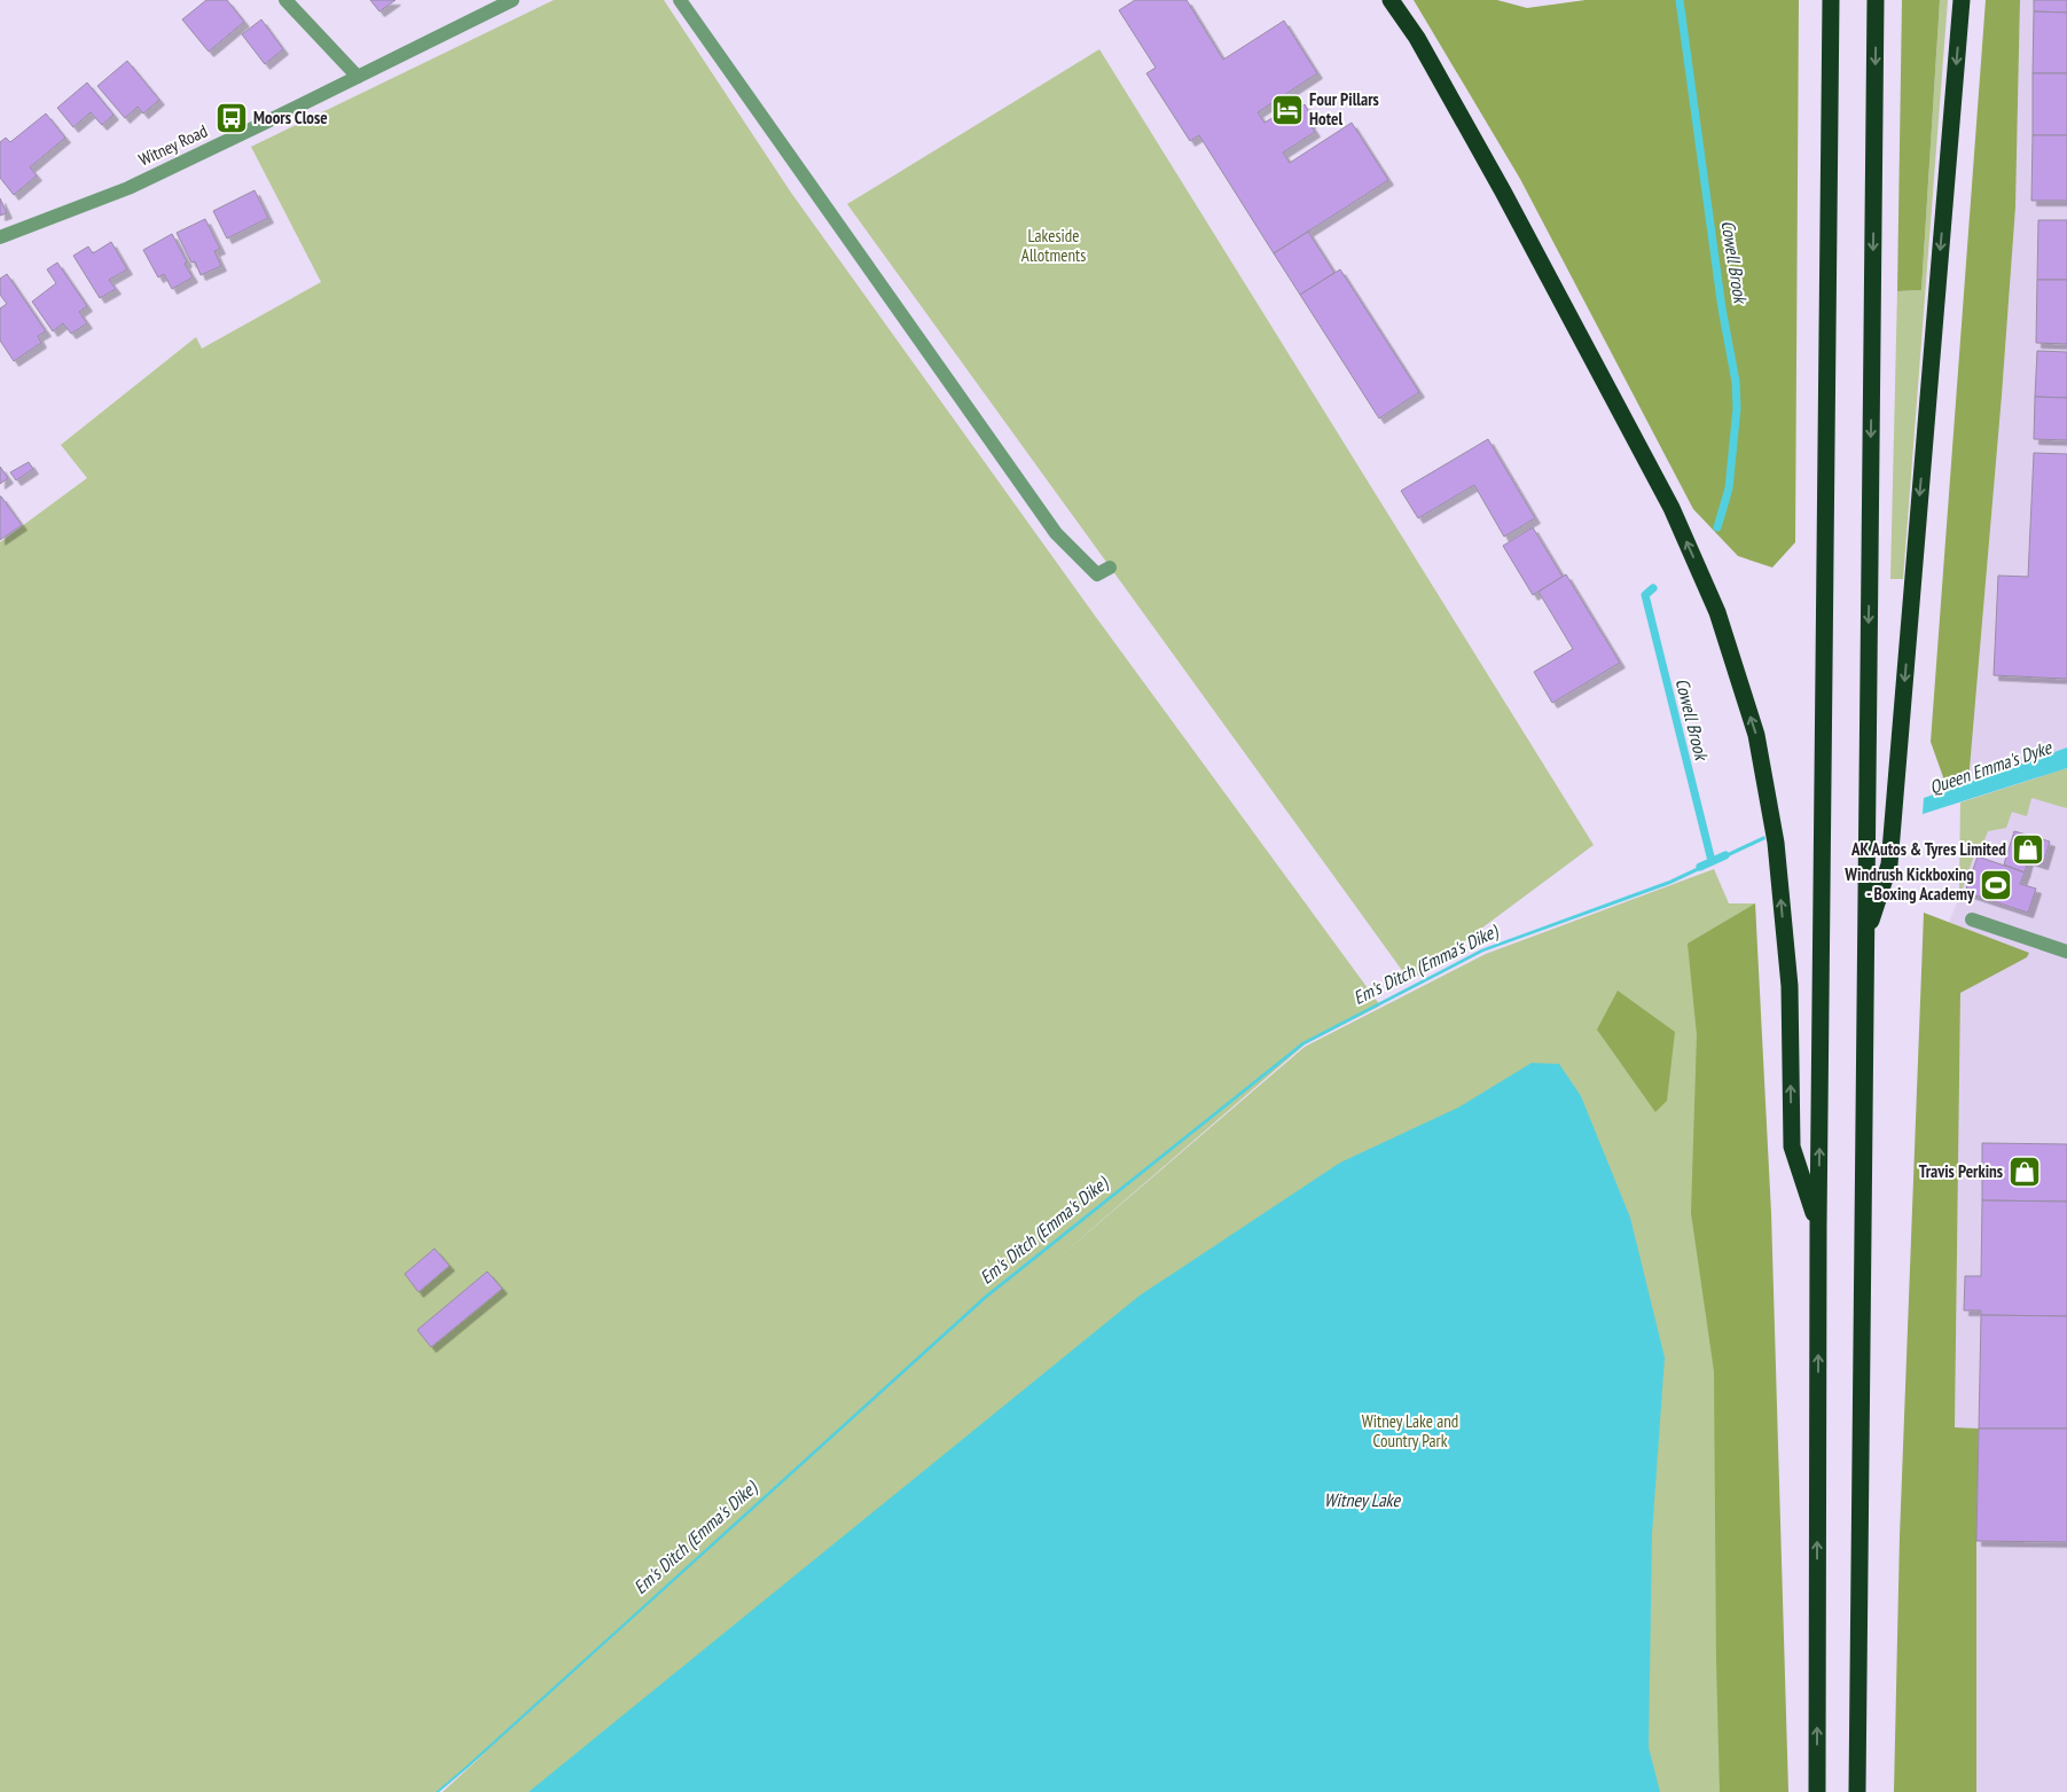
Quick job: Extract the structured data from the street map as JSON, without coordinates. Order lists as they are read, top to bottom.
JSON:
{
  "streets": {
    "street": ["Witney Road"]
  },
  "water": [
    "Cowell Brook",
    "Queen Emma's Dyke",
    "Em's Ditch (Emma's Dike)",
    "Witney Lake"
  ],
  "parks": ["Lakeside Allotments", "Witney Lake and Country Park"],
  "places": {
    "hotel": ["Four Pillars Hotel"],
    "bus stop": ["Moors Close"],
    "shop": ["AK Autos & Tyres Limited", "Travis Perkins"],
    "sports": ["Windrush Kickboxing - Boxing Academy"]
  }
}
